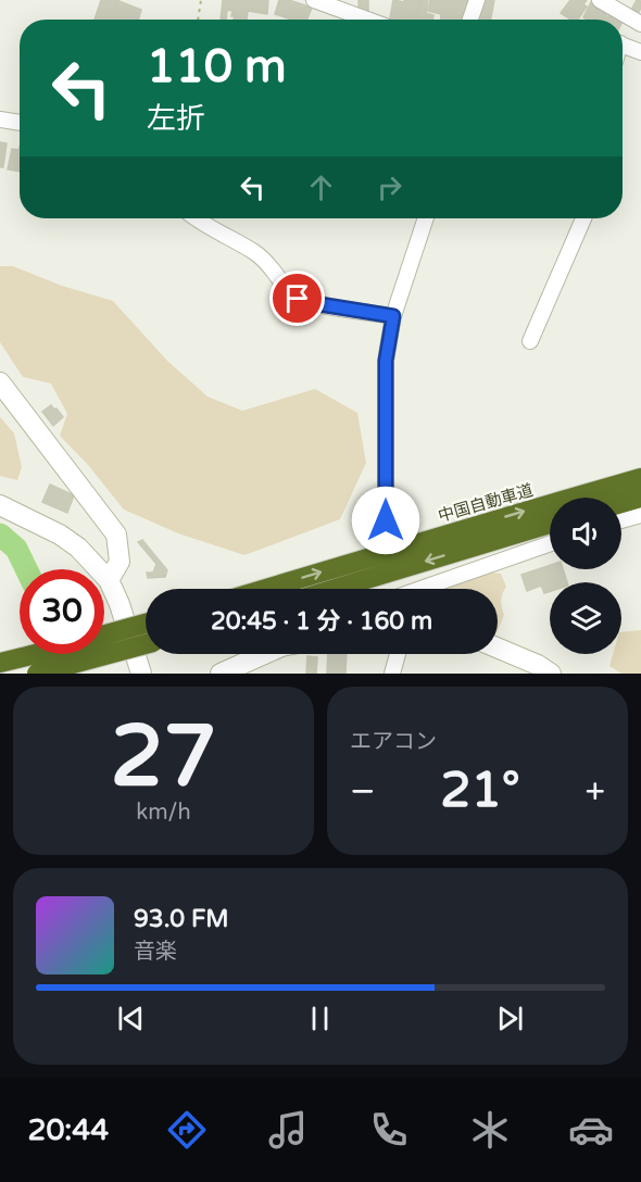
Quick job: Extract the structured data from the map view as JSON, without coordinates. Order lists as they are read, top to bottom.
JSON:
{
  "streets": {
    "highway": ["中国自動車道"]
  },
  "page": {
    "turn": ["110 m", "左折"],
    "limit": "30",
    "trip": "20:45 · 1 分 · 160 m",
    "tile": [
      ["27", "km/h"],
      "エアコン"
    ],
    "heat": ["−", "21°", "+"],
    "song": ["93.0 FM", "音楽"],
    "tabs": "20:44"
  }
}
